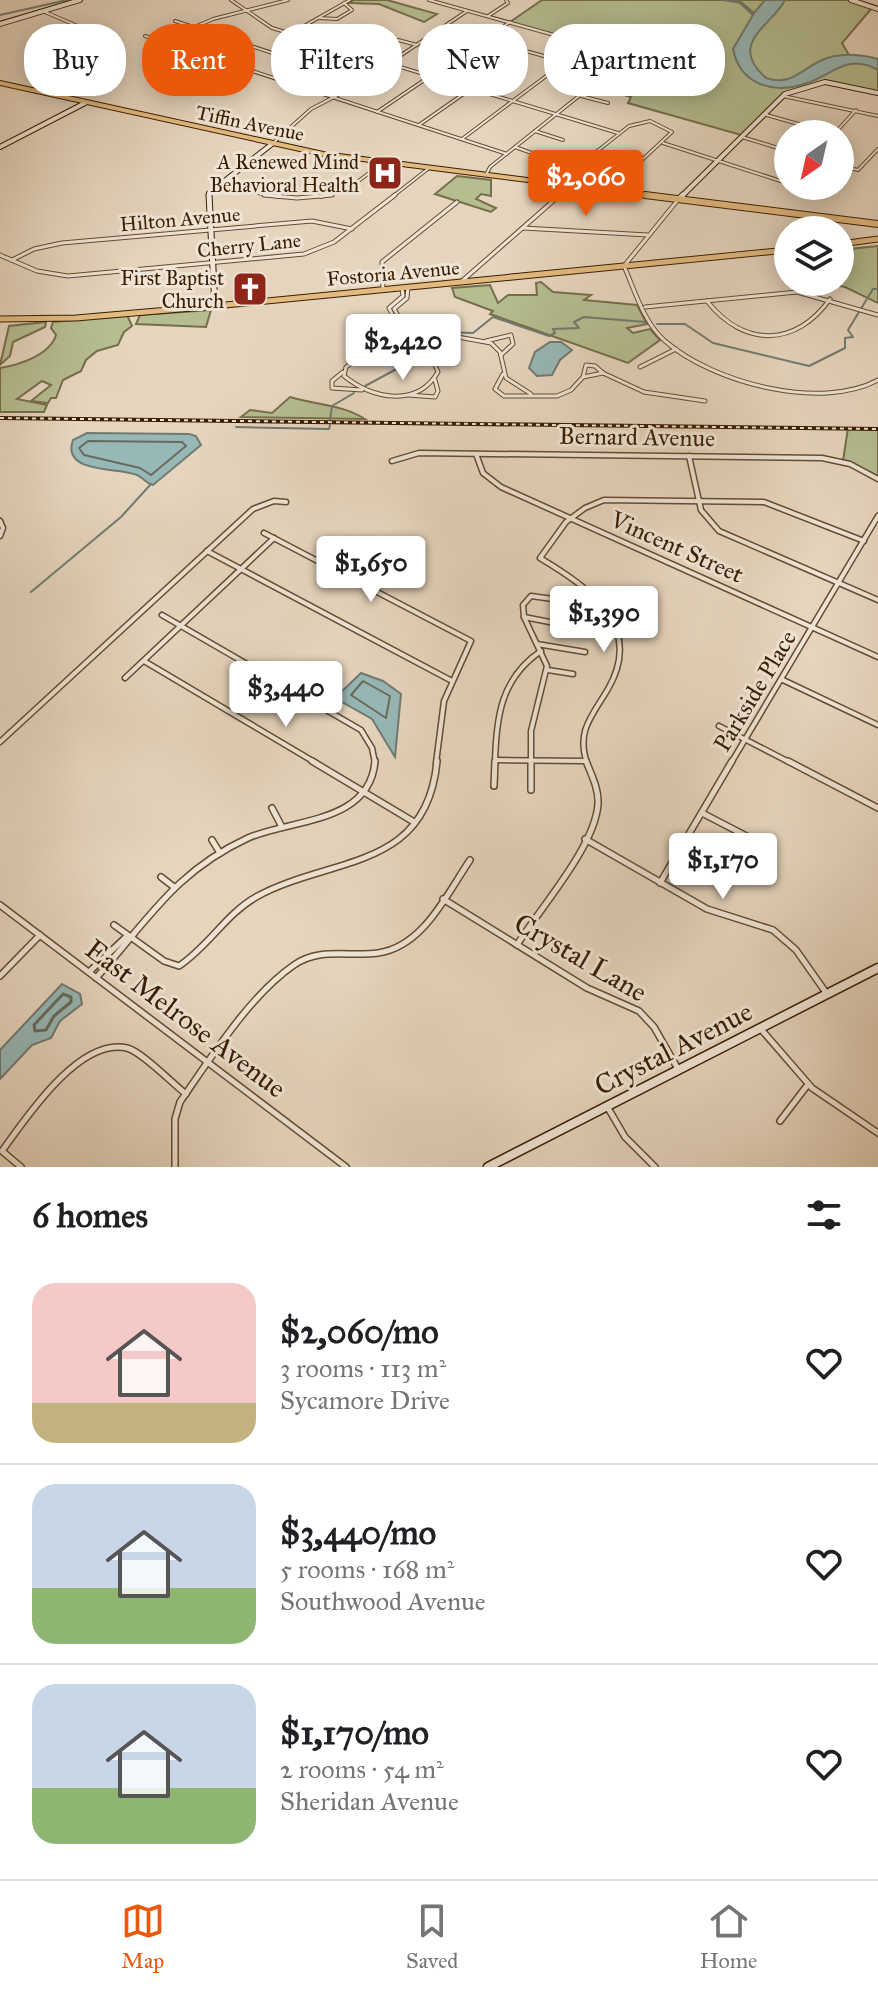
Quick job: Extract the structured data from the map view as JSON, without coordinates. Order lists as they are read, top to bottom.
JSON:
{
  "streets": {
    "highway": ["Tiffin Avenue"],
    "main road": ["Fostoria Avenue"],
    "street": [
      "Hilton Avenue",
      "Cherry Lane",
      "Bernard Avenue",
      "Vincent Street",
      "Parkside Place",
      "Crystal Lane",
      "East Melrose Avenue",
      "Crystal Avenue"
    ]
  },
  "crossings": [
    ["Tiffin Avenue", "Cherry Lane"],
    ["Hilton Avenue", "Cherry Lane"],
    ["Bernard Avenue", "Vincent Street"],
    ["Vincent Street", "Parkside Place"],
    ["Crystal Lane", "Crystal Avenue"]
  ],
  "places": {
    "hospital": ["A Renewed Mind Behavioral Health"],
    "church": ["First Baptist Church"]
  },
  "north": "bottom left",
  "page": {
    "chip": [
      "Buy",
      "Rent",
      "Filters",
      "New",
      "Apartment"
    ],
    "price": [
      "$2,060",
      "$2,420",
      "$1,650",
      "$1,390",
      "$3,440",
      "$1,170"
    ],
    "heading": "6 homes",
    "list": [
      {
        "name": "$2,060/mo",
        "note": "3 rooms · 113 m² · Sycamore Drive"
      },
      {
        "name": "$3,440/mo",
        "note": "5 rooms · 168 m² · Southwood Avenue"
      },
      {
        "name": "$1,170/mo",
        "note": "2 rooms · 54 m² · Sheridan Avenue"
      }
    ],
    "tabs": ["Map", "Saved", "Home"]
  }
}
